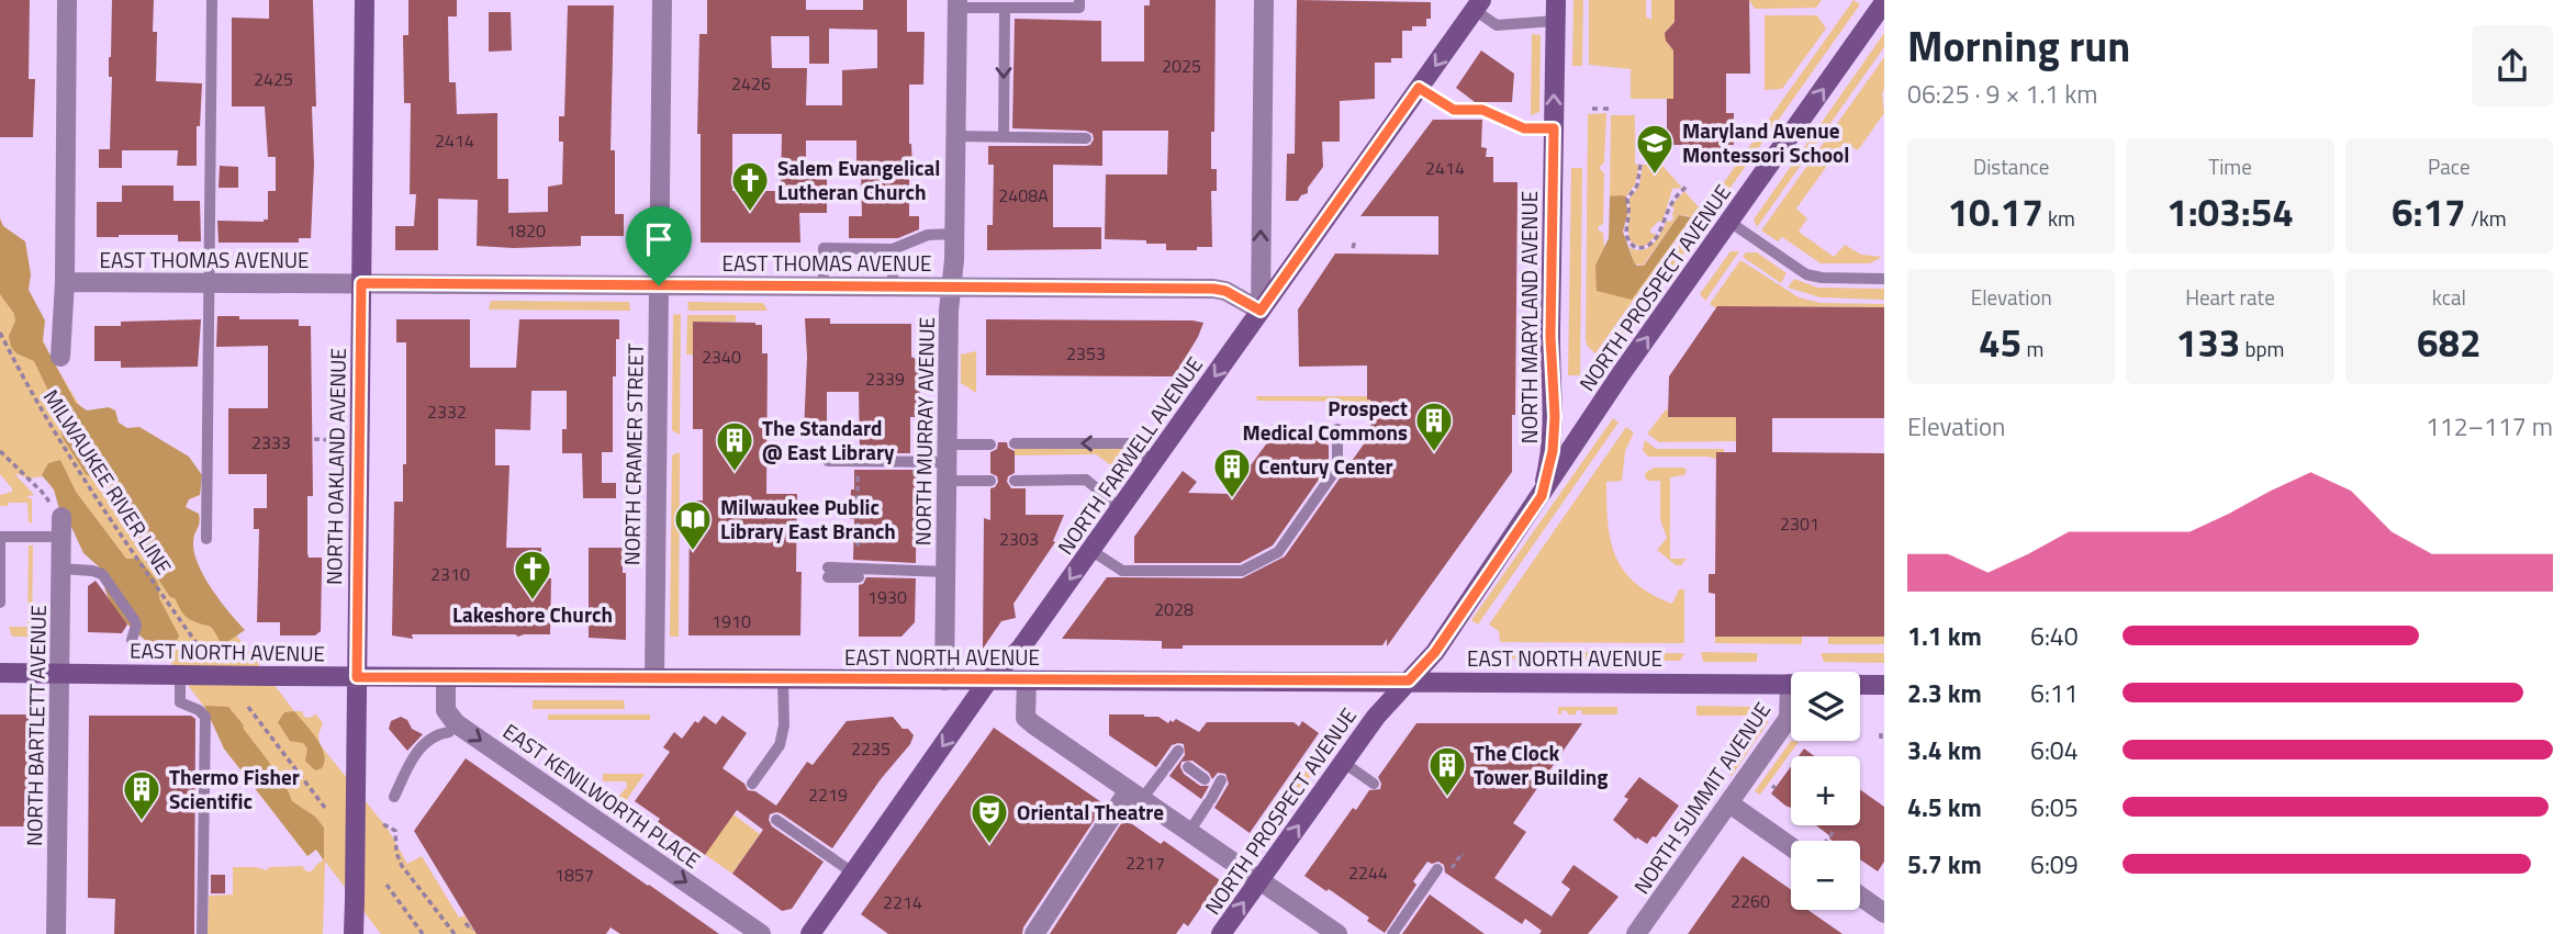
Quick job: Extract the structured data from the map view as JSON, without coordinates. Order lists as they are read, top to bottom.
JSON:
{
  "streets": {
    "main road": [
      "NORTH PROSPECT AVENUE",
      "NORTH MARYLAND AVENUE",
      "NORTH FARWELL AVENUE",
      "NORTH OAKLAND AVENUE",
      "EAST NORTH AVENUE"
    ],
    "street": [
      "EAST THOMAS AVENUE",
      "NORTH MURRAY AVENUE",
      "NORTH CRAMER STREET",
      "NORTH BARTLETT AVENUE",
      "EAST KENILWORTH PLACE",
      "NORTH SUMMIT AVENUE"
    ],
    "path": ["MILWAUKEE RIVER LINE"]
  },
  "crossings": [
    ["EAST THOMAS AVENUE", "NORTH MURRAY AVENUE"],
    ["EAST THOMAS AVENUE", "NORTH CRAMER STREET"],
    ["EAST THOMAS AVENUE", "NORTH FARWELL AVENUE"],
    ["EAST THOMAS AVENUE", "NORTH OAKLAND AVENUE"],
    ["NORTH PROSPECT AVENUE", "NORTH MARYLAND AVENUE"],
    ["NORTH PROSPECT AVENUE", "EAST NORTH AVENUE"],
    ["NORTH MURRAY AVENUE", "EAST NORTH AVENUE"],
    ["NORTH CRAMER STREET", "EAST NORTH AVENUE"],
    ["NORTH FARWELL AVENUE", "EAST NORTH AVENUE"],
    ["NORTH OAKLAND AVENUE", "EAST NORTH AVENUE"],
    ["EAST NORTH AVENUE", "NORTH BARTLETT AVENUE"],
    ["EAST NORTH AVENUE", "EAST KENILWORTH PLACE"],
    ["EAST NORTH AVENUE", "NORTH SUMMIT AVENUE"]
  ],
  "one_way": ["NORTH PROSPECT AVENUE", "NORTH FARWELL AVENUE", "EAST KENILWORTH PLACE"],
  "places": {
    "school or university": ["Maryland Avenue Montessori School"],
    "church": ["Salem Evangelical Lutheran Church", "Lakeshore Church"],
    "building": [
      "Prospect Medical Commons",
      "The Standard @ East Library",
      "Century Center",
      "The Clock Tower Building",
      "Thermo Fisher Scientific"
    ],
    "library": ["Milwaukee Public Library East Branch"],
    "theatre": ["Oriental Theatre"]
  },
  "house_numbers": [
    "2025",
    "2425",
    "2426",
    "2414",
    "2414",
    "2408A",
    "1820",
    "2353",
    "2340",
    "2339",
    "2332",
    "2333",
    "2301",
    "2303",
    "2310",
    "1930",
    "2028",
    "1910",
    "2235",
    "2219",
    "2217",
    "2244",
    "1857",
    "2260",
    "2214"
  ],
  "page": {
    "heading": ["Morning run", "06:25 · 9 × 1.1 km"],
    "stats": [
      ["Distance", "10.17 km"],
      ["Time", "1:03:54"],
      ["Pace", "6:17 /km"],
      ["Elevation", "45 m"],
      ["Heart rate", "133 bpm"],
      ["kcal", "682"]
    ],
    "chart": ["Elevation", "112–117 m"],
    "list": [
      {
        "name": "1.1 km",
        "note": "6:40"
      },
      {
        "name": "2.3 km",
        "note": "6:11"
      },
      {
        "name": "3.4 km",
        "note": "6:04"
      },
      {
        "name": "4.5 km",
        "note": "6:05"
      },
      {
        "name": "5.7 km",
        "note": "6:09"
      }
    ],
    "map_buttons": ["+", "−"]
  }
}
